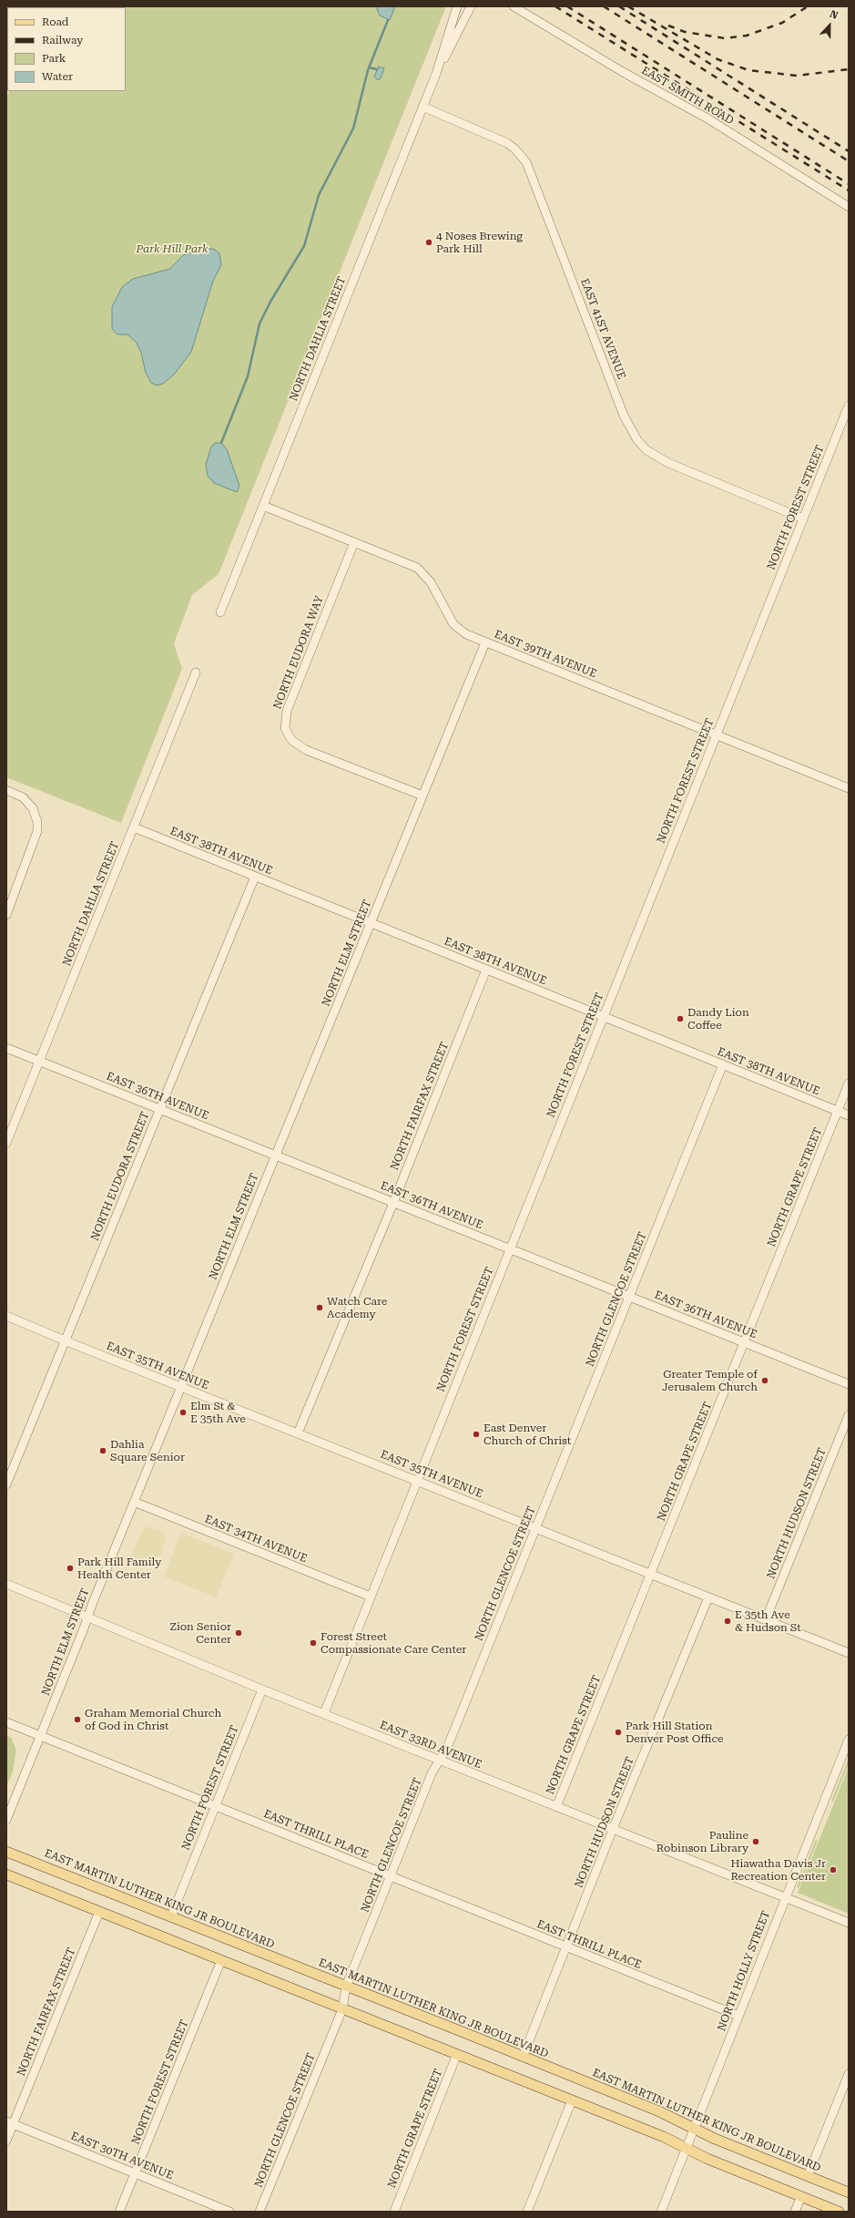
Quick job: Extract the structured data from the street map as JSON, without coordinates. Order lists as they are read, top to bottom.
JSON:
{
  "streets": {
    "main road": ["EAST MARTIN LUTHER KING JR BOULEVARD"],
    "street": [
      "EAST SMITH ROAD",
      "EAST 41ST AVENUE",
      "NORTH DAHLIA STREET",
      "NORTH FOREST STREET",
      "NORTH EUDORA WAY",
      "EAST 39TH AVENUE",
      "EAST 38TH AVENUE",
      "NORTH ELM STREET",
      "EAST 36TH AVENUE",
      "NORTH FAIRFAX STREET",
      "NORTH EUDORA STREET",
      "NORTH GRAPE STREET",
      "NORTH GLENCOE STREET",
      "EAST 35TH AVENUE",
      "NORTH HUDSON STREET",
      "EAST 34TH AVENUE",
      "EAST 33RD AVENUE",
      "EAST THRILL PLACE",
      "NORTH HOLLY STREET",
      "EAST 30TH AVENUE"
    ]
  },
  "crossings": [
    ["EAST 41ST AVENUE", "NORTH DAHLIA STREET"],
    ["EAST 41ST AVENUE", "NORTH FOREST STREET"],
    ["NORTH DAHLIA STREET", "EAST 39TH AVENUE"],
    ["NORTH DAHLIA STREET", "EAST 38TH AVENUE"],
    ["NORTH DAHLIA STREET", "EAST 36TH AVENUE"],
    ["NORTH FOREST STREET", "EAST 39TH AVENUE"],
    ["NORTH FOREST STREET", "EAST 38TH AVENUE"],
    ["NORTH FOREST STREET", "EAST 36TH AVENUE"],
    ["NORTH FOREST STREET", "EAST 35TH AVENUE"],
    ["NORTH FOREST STREET", "EAST 34TH AVENUE"],
    ["NORTH FOREST STREET", "EAST 33RD AVENUE"],
    ["NORTH FOREST STREET", "EAST THRILL PLACE"],
    ["NORTH FOREST STREET", "EAST MARTIN LUTHER KING JR BOULEVARD"],
    ["NORTH FOREST STREET", "EAST 30TH AVENUE"],
    ["NORTH EUDORA WAY", "EAST 39TH AVENUE"],
    ["NORTH EUDORA WAY", "NORTH ELM STREET"],
    ["EAST 39TH AVENUE", "NORTH ELM STREET"],
    ["EAST 38TH AVENUE", "NORTH ELM STREET"],
    ["EAST 38TH AVENUE", "NORTH FAIRFAX STREET"],
    ["EAST 38TH AVENUE", "NORTH EUDORA STREET"],
    ["EAST 38TH AVENUE", "NORTH GRAPE STREET"],
    ["EAST 38TH AVENUE", "NORTH GLENCOE STREET"],
    ["NORTH ELM STREET", "EAST 36TH AVENUE"],
    ["NORTH ELM STREET", "EAST 35TH AVENUE"],
    ["NORTH ELM STREET", "EAST 34TH AVENUE"],
    ["NORTH ELM STREET", "EAST 33RD AVENUE"],
    ["NORTH ELM STREET", "EAST THRILL PLACE"],
    ["EAST 36TH AVENUE", "NORTH FAIRFAX STREET"],
    ["EAST 36TH AVENUE", "NORTH EUDORA STREET"],
    ["EAST 36TH AVENUE", "NORTH GRAPE STREET"],
    ["EAST 36TH AVENUE", "NORTH GLENCOE STREET"],
    ["NORTH FAIRFAX STREET", "EAST 35TH AVENUE"],
    ["NORTH FAIRFAX STREET", "EAST 30TH AVENUE"],
    ["NORTH EUDORA STREET", "EAST 35TH AVENUE"],
    ["NORTH GRAPE STREET", "EAST 35TH AVENUE"],
    ["NORTH GRAPE STREET", "EAST 33RD AVENUE"],
    ["NORTH GLENCOE STREET", "EAST 35TH AVENUE"],
    ["NORTH GLENCOE STREET", "EAST 33RD AVENUE"],
    ["NORTH GLENCOE STREET", "EAST THRILL PLACE"],
    ["NORTH GLENCOE STREET", "EAST MARTIN LUTHER KING JR BOULEVARD"],
    ["EAST 35TH AVENUE", "NORTH HUDSON STREET"],
    ["NORTH HUDSON STREET", "EAST 33RD AVENUE"],
    ["NORTH HUDSON STREET", "EAST THRILL PLACE"],
    ["NORTH HUDSON STREET", "EAST MARTIN LUTHER KING JR BOULEVARD"],
    ["EAST 33RD AVENUE", "NORTH HOLLY STREET"],
    ["EAST THRILL PLACE", "NORTH HOLLY STREET"],
    ["EAST MARTIN LUTHER KING JR BOULEVARD", "NORTH HOLLY STREET"]
  ],
  "parks": ["Park Hill Park"],
  "places": [
    "4 Noses Brewing Park Hill",
    "Dandy Lion Coffee",
    "Watch Care Academy",
    "Greater Temple of Jerusalem Church",
    "Elm St & E 35th Ave",
    "East Denver Church of Christ",
    "Dahlia Square Senior",
    "Park Hill Family Health Center",
    "E 35th Ave & Hudson St",
    "Zion Senior Center",
    "Forest Street Compassionate Care Center",
    "Graham Memorial Church of God in Christ",
    "Park Hill Station Denver Post Office",
    "Pauline Robinson Library",
    "Hiawatha Davis Jr Recreation Center"
  ],
  "legend": [
    "Road",
    "Railway",
    "Park",
    "Water"
  ],
  "north": "top"
}
